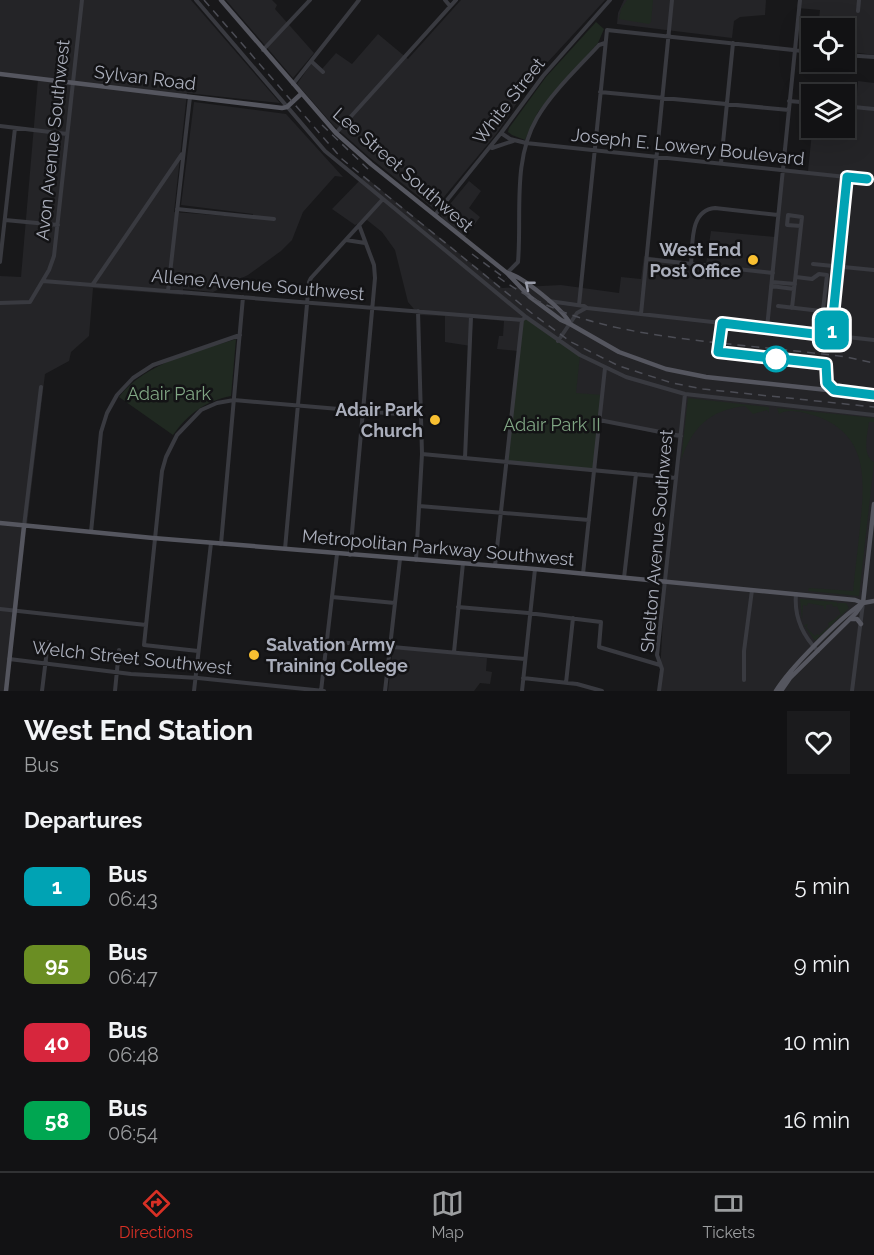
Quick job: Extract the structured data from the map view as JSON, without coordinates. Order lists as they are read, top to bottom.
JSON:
{
  "streets": {
    "main road": ["Sylvan Road", "Lee Street Southwest", "Metropolitan Parkway Southwest"],
    "street": [
      "White Street",
      "Avon Avenue Southwest",
      "Joseph E. Lowery Boulevard",
      "Allene Avenue Southwest",
      "Shelton Avenue Southwest",
      "Welch Street Southwest"
    ]
  },
  "crossings": [
    ["Sylvan Road", "Avon Avenue Southwest"],
    ["White Street", "Joseph E. Lowery Boulevard"],
    ["White Street", "Lee Street Southwest"],
    ["Avon Avenue Southwest", "Allene Avenue Southwest"],
    ["Shelton Avenue Southwest", "Metropolitan Parkway Southwest"]
  ],
  "parks": ["Adair Park", "Adair Park II"],
  "places": ["West End Post Office", "Adair Park Church", "Salvation Army Training College"],
  "lines": ["bus line 1"],
  "page": {
    "on_map": "1",
    "heading": [
      ["West End Station", "Bus"],
      "Departures"
    ],
    "list": [
      {
        "mark": "1",
        "name": "Bus",
        "note": "06:43",
        "value": "5 min"
      },
      {
        "mark": "95",
        "name": "Bus",
        "note": "06:47",
        "value": "9 min"
      },
      {
        "mark": "40",
        "name": "Bus",
        "note": "06:48",
        "value": "10 min"
      },
      {
        "mark": "58",
        "name": "Bus",
        "note": "06:54",
        "value": "16 min"
      }
    ],
    "tabs": ["Directions", "Map", "Tickets"]
  }
}
